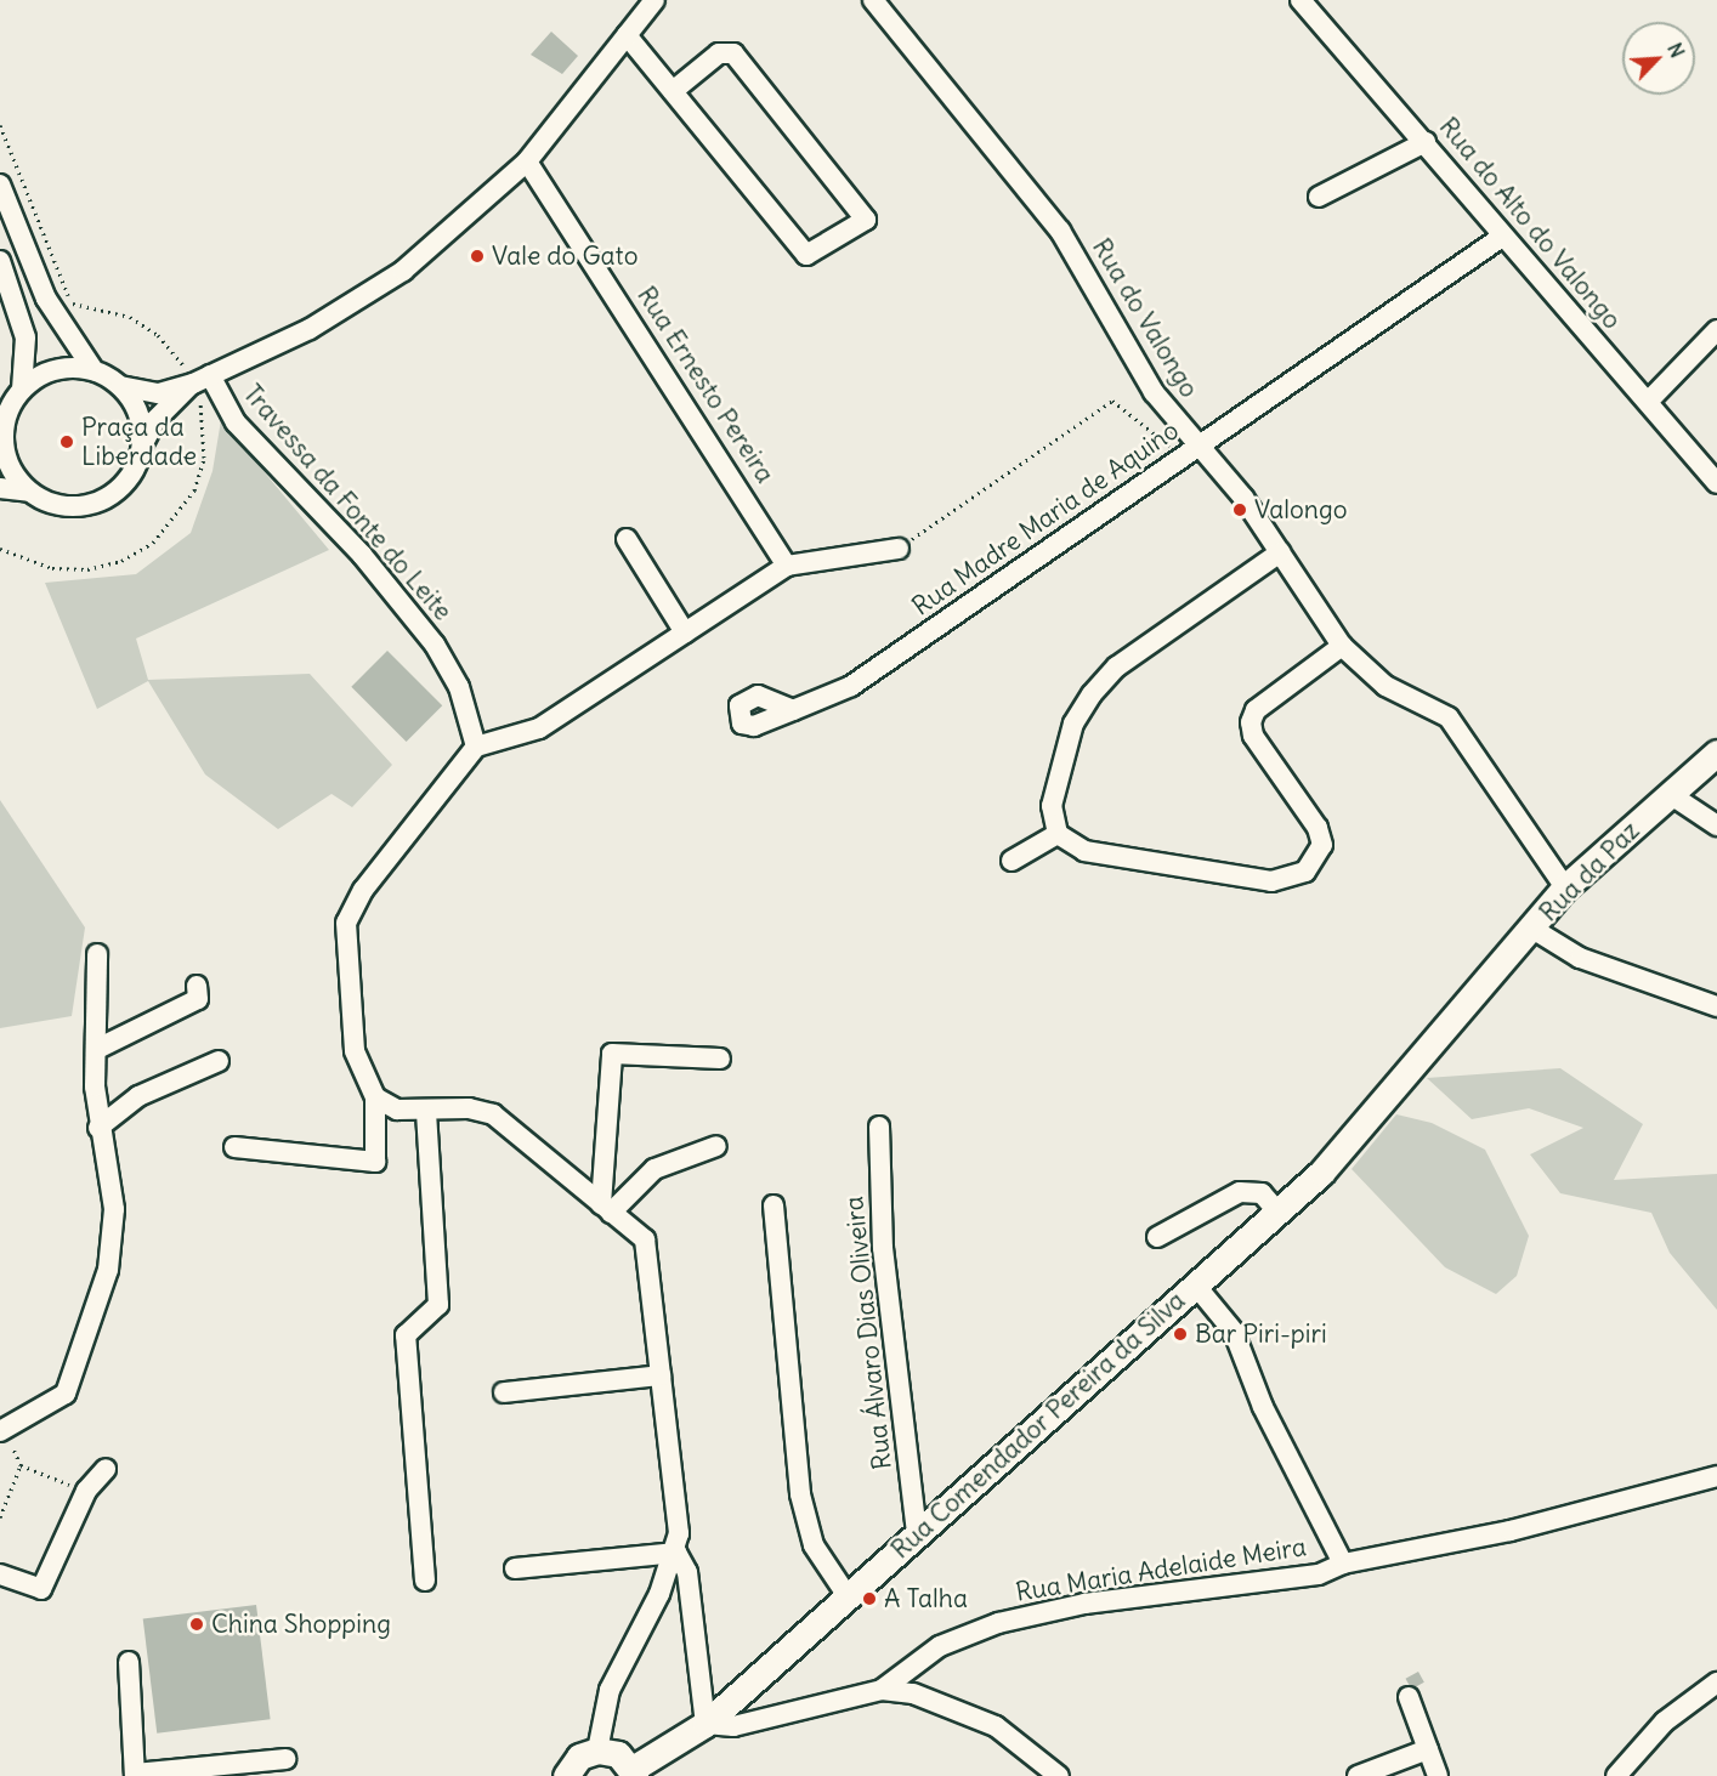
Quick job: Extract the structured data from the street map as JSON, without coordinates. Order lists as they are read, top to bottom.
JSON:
{
  "streets": {
    "main road": ["Rua da Paz", "Rua Comendador Pereira da Silva"],
    "street": [
      "Rua do Alto do Valongo",
      "Rua do Valongo",
      "Rua Ernesto Pereira",
      "Travessa da Fonte do Leite",
      "Rua Madre Maria de Aquino",
      "Rua Álvaro Dias Oliveira",
      "Rua Maria Adelaide Meira"
    ]
  },
  "crossings": [
    ["Rua do Alto do Valongo", "Rua Madre Maria de Aquino"],
    ["Rua do Valongo", "Rua Madre Maria de Aquino"],
    ["Rua do Valongo", "Rua da Paz"],
    ["Rua da Paz", "Rua Comendador Pereira da Silva"],
    ["Rua Álvaro Dias Oliveira", "Rua Comendador Pereira da Silva"]
  ],
  "places": [
    "Vale do Gato",
    "Praça da Liberdade",
    "Valongo",
    "Bar Piri-piri",
    "A Talha",
    "China Shopping"
  ],
  "north": "top right"
}
